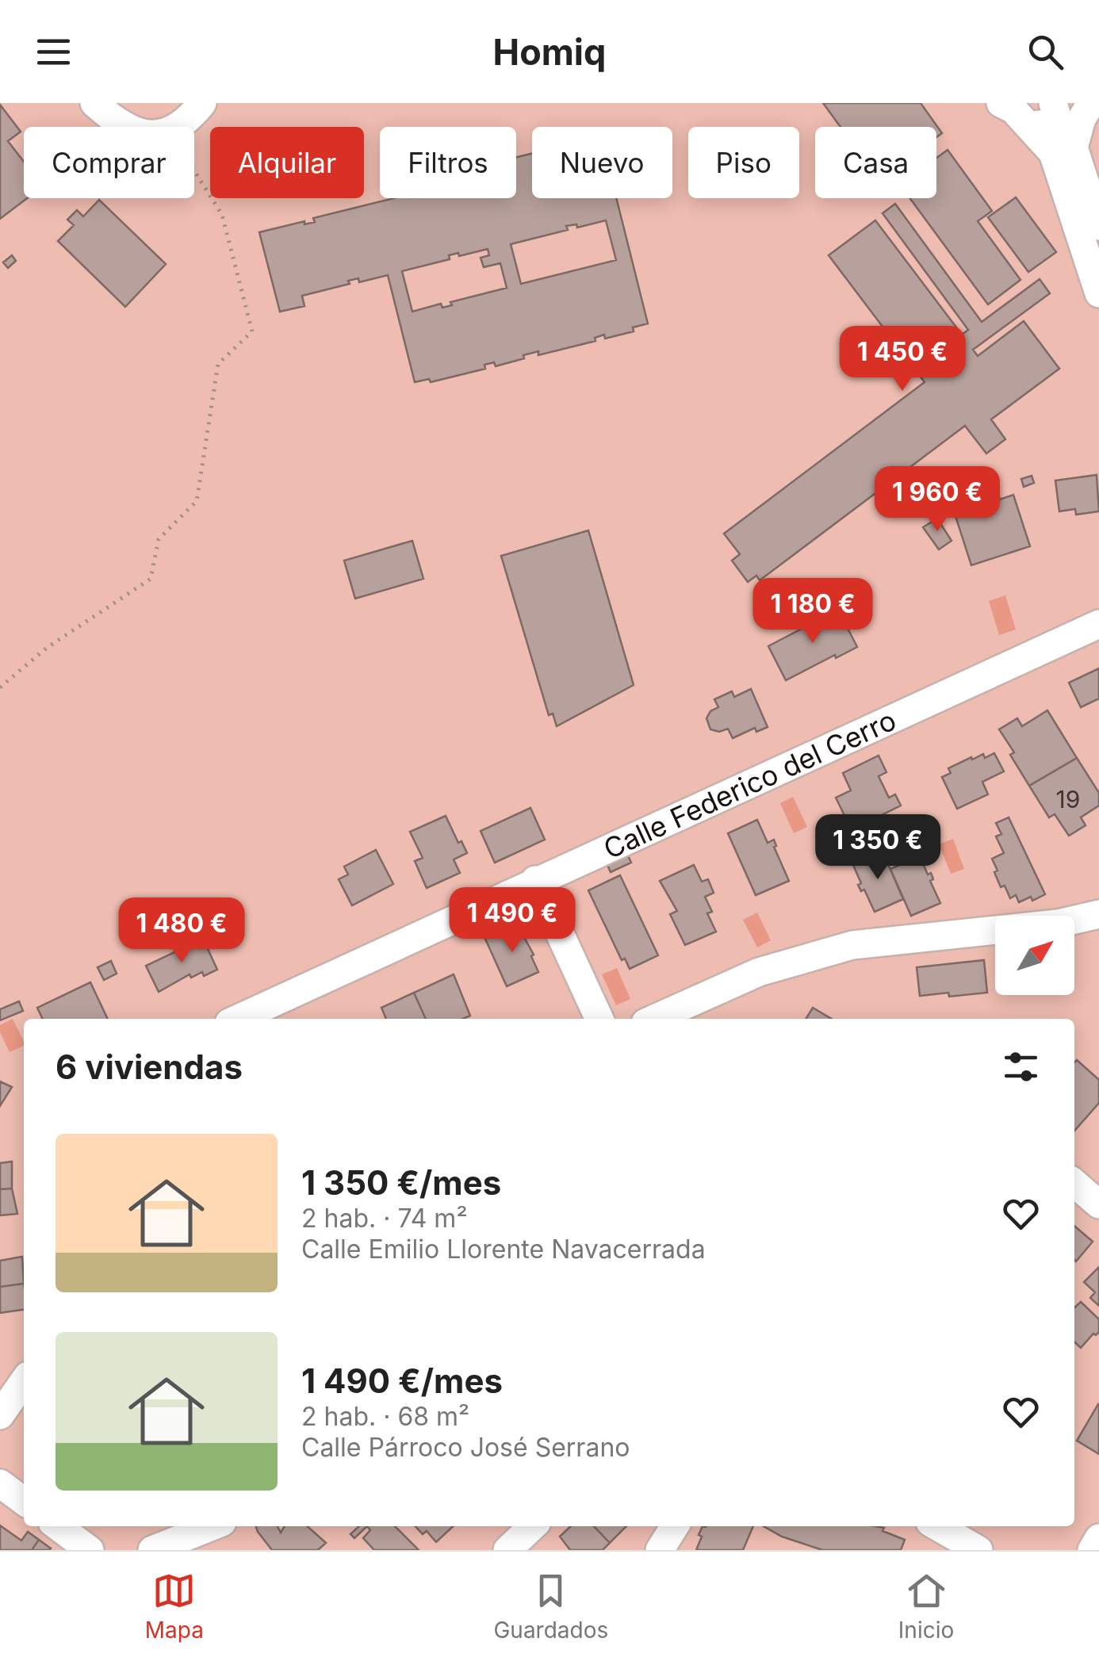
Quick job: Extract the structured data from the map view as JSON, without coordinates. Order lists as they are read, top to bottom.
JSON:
{
  "streets": {
    "street": ["Calle Federico del Cerro"]
  },
  "house_numbers": ["19"],
  "north": "top right",
  "page": {
    "header": "Homiq",
    "chip": [
      "Comprar",
      "Alquilar",
      "Filtros",
      "Nuevo",
      "Piso",
      "Casa"
    ],
    "price": [
      "1 450 €",
      "1 960 €",
      "1 180 €",
      "1 350 €",
      "1 490 €",
      "1 480 €"
    ],
    "heading": "6 viviendas",
    "list": [
      {
        "name": "1 350 €/mes",
        "note": "2 hab. · 74 m² · Calle Emilio Llorente Navacerrada"
      },
      {
        "name": "1 490 €/mes",
        "note": "2 hab. · 68 m² · Calle Párroco José Serrano"
      }
    ],
    "tabs": ["Mapa", "Guardados", "Inicio"]
  }
}
